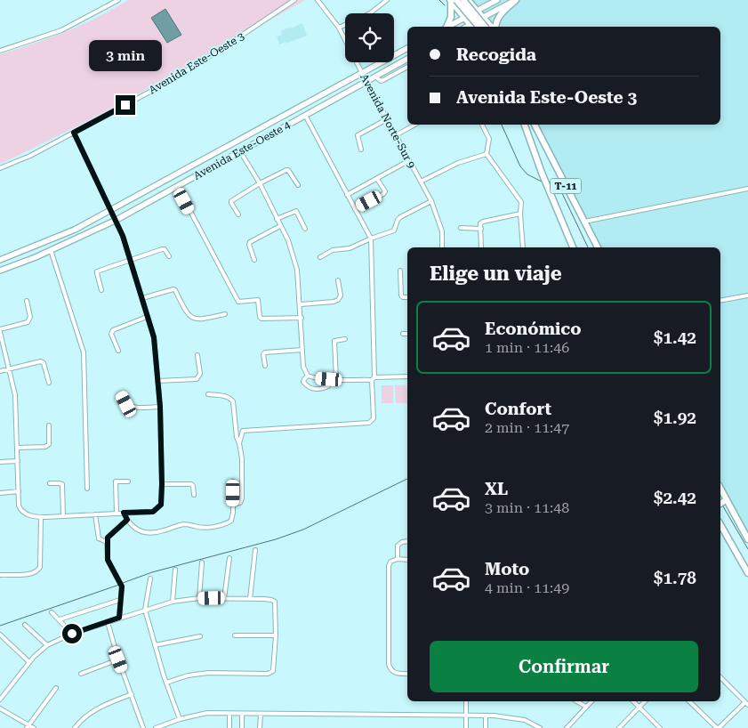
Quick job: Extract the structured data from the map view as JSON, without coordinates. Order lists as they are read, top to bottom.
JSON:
{
  "streets": {
    "main road": ["Avenida Este-Oeste 4", "T-11"],
    "street": ["Avenida Este-Oeste 3", "Avenida Norte-Sur 9"]
  },
  "crossings": [
    ["Avenida Norte-Sur 9", "Avenida Este-Oeste 4"]
  ],
  "page": {
    "banner": ["Recogida", "Avenida Este-Oeste 3"],
    "bubble": "3 min",
    "heading": "Elige un viaje",
    "list": [
      {
        "name": "Económico",
        "note": "1 min · 11:46",
        "value": "$1.42"
      },
      {
        "name": "Confort",
        "note": "2 min · 11:47",
        "value": "$1.92"
      },
      {
        "name": "XL",
        "note": "3 min · 11:48",
        "value": "$2.42"
      },
      {
        "name": "Moto",
        "note": "4 min · 11:49",
        "value": "$1.78"
      }
    ],
    "buttons": "Confirmar"
  }
}
